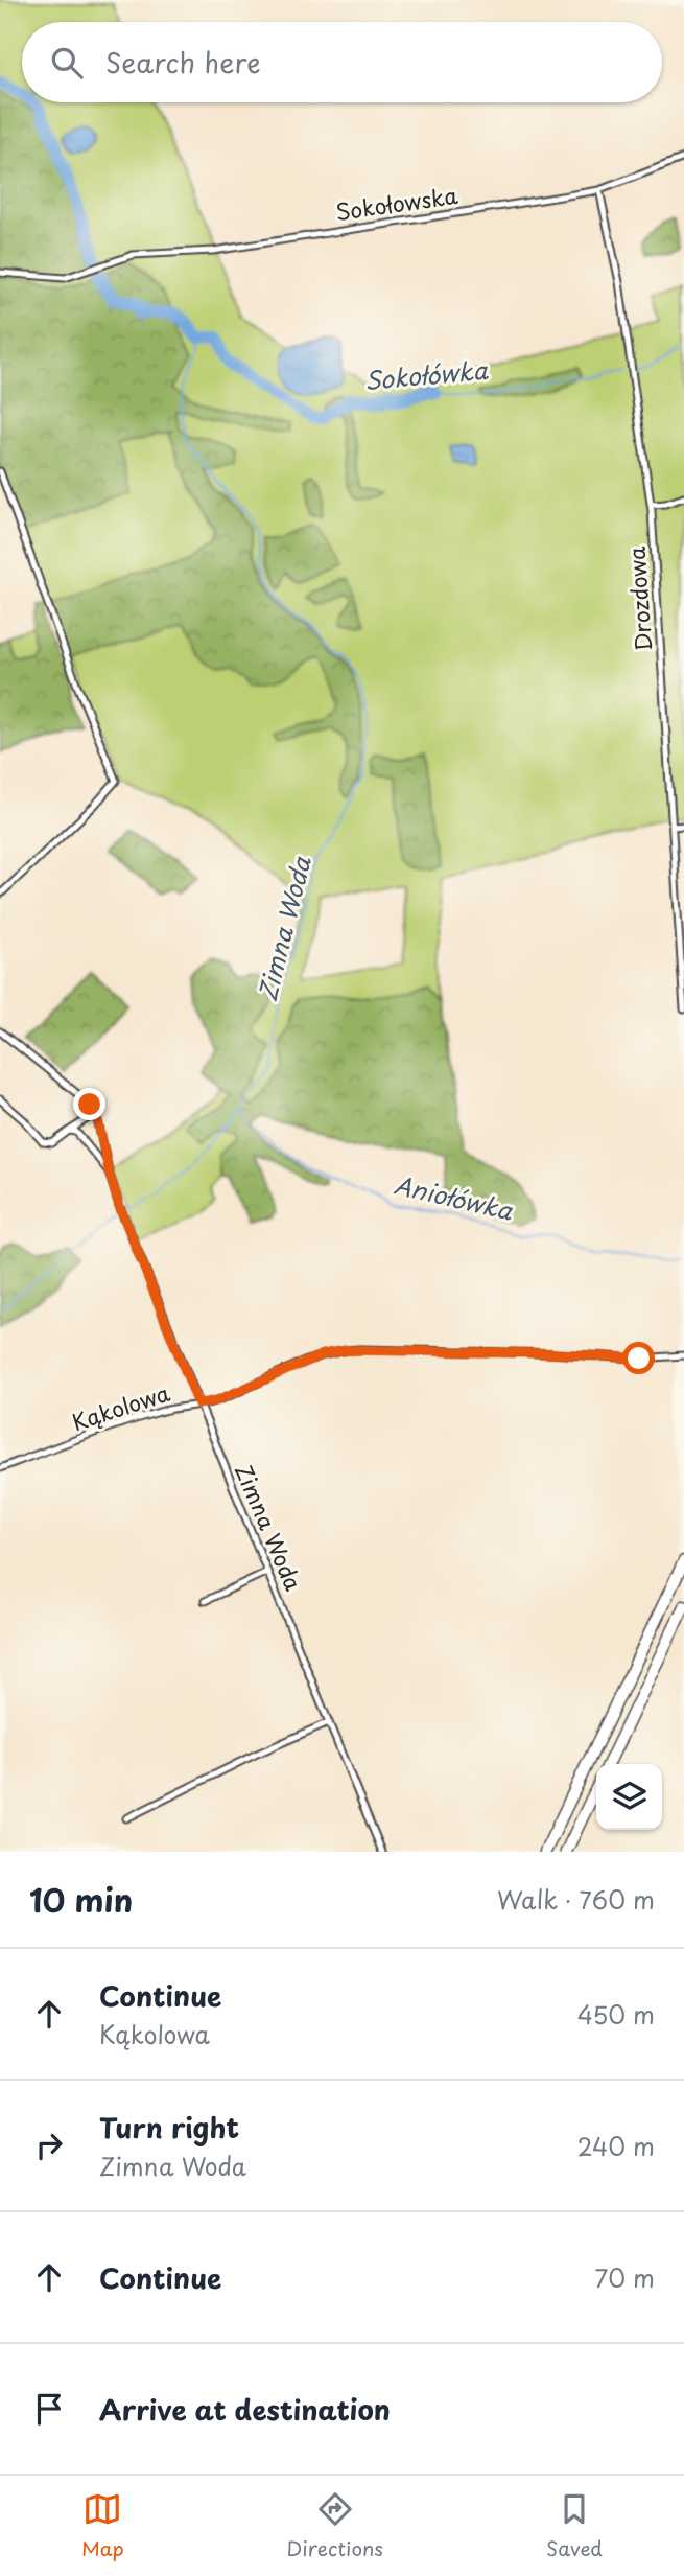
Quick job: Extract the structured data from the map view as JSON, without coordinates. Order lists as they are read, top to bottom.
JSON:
{
  "streets": {
    "street": [
      "Sokołowska",
      "Drozdowa",
      "Kąkolowa",
      "Zimna Woda"
    ]
  },
  "crossings": [
    ["Sokołowska", "Drozdowa"],
    ["Kąkolowa", "Zimna Woda"]
  ],
  "water": ["Sokołówka", "Zimna Woda", "Aniołówka"],
  "page": {
    "search": "Search here",
    "heading": ["10 min", "Walk · 760 m"],
    "list": [
      ["Continue", "Kąkolowa", "450 m"],
      ["Turn right", "Zimna Woda", "240 m"],
      ["Continue", "70 m"],
      "Arrive at destination"
    ],
    "nav": ["Map", "Directions", "Saved"]
  }
}
